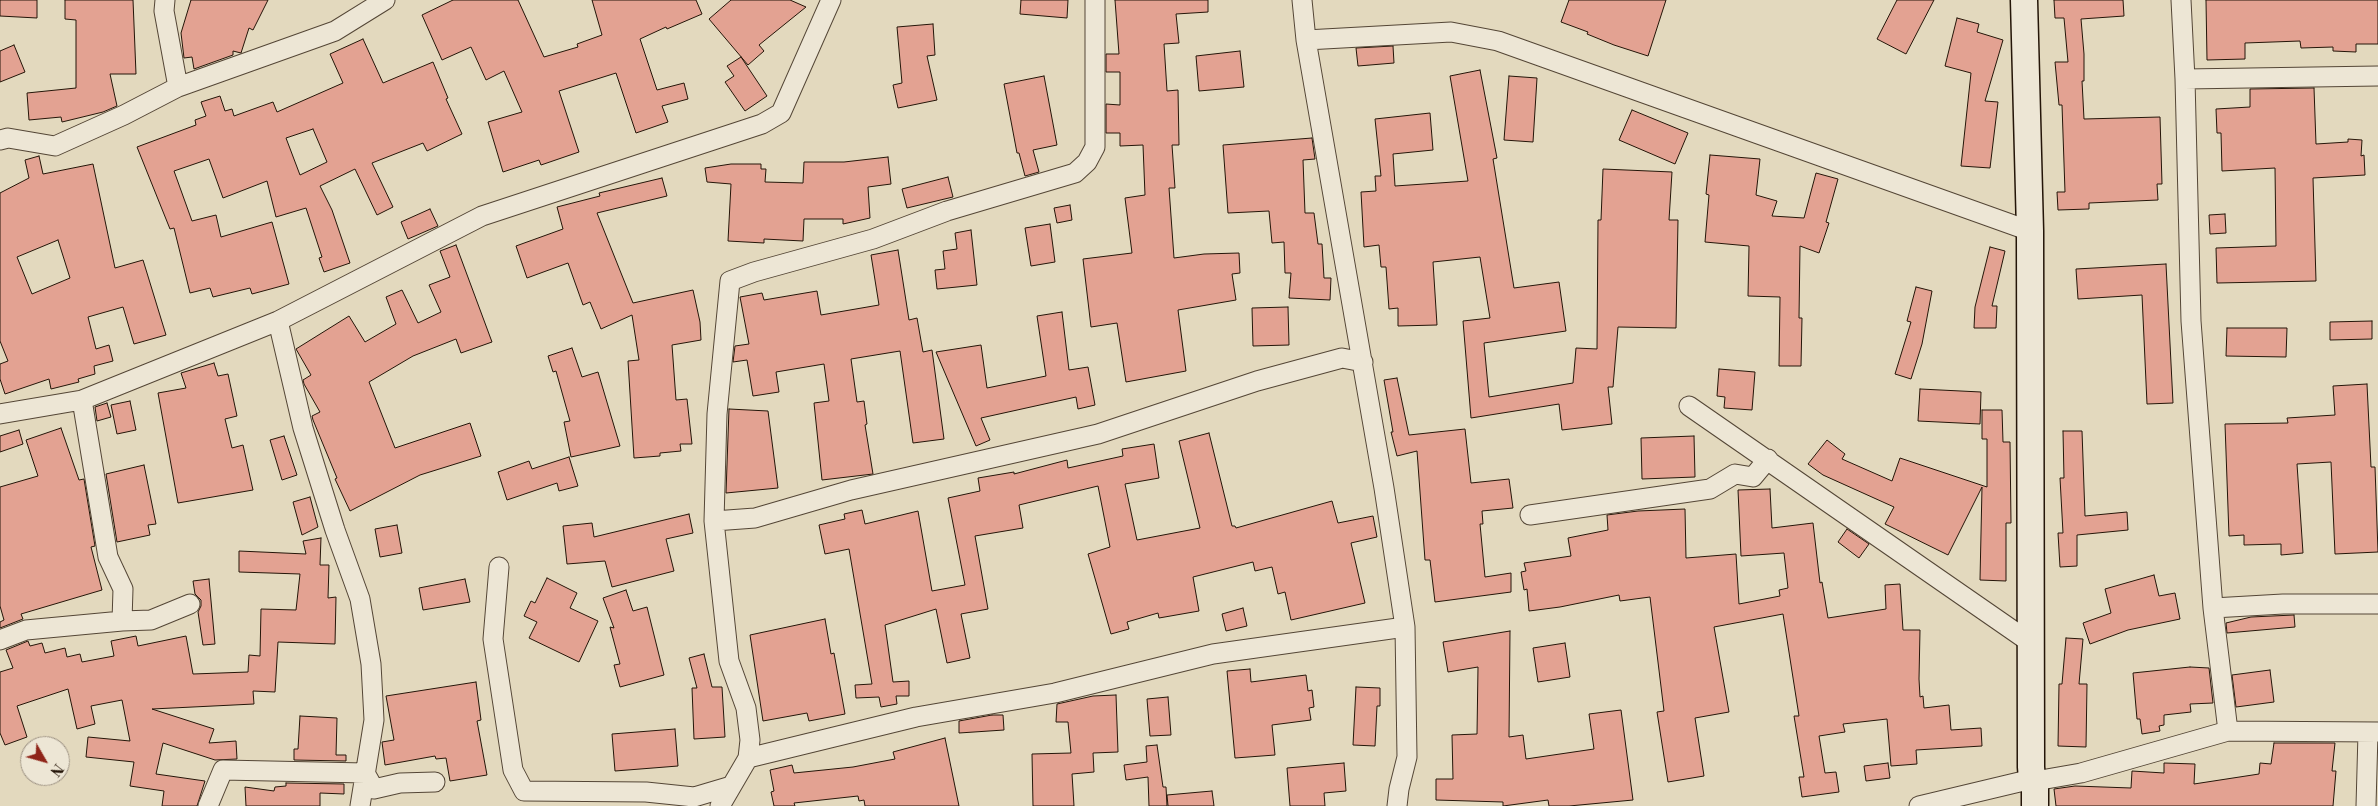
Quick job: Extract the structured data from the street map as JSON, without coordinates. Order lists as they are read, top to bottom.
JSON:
{
  "north": "bottom right"
}
